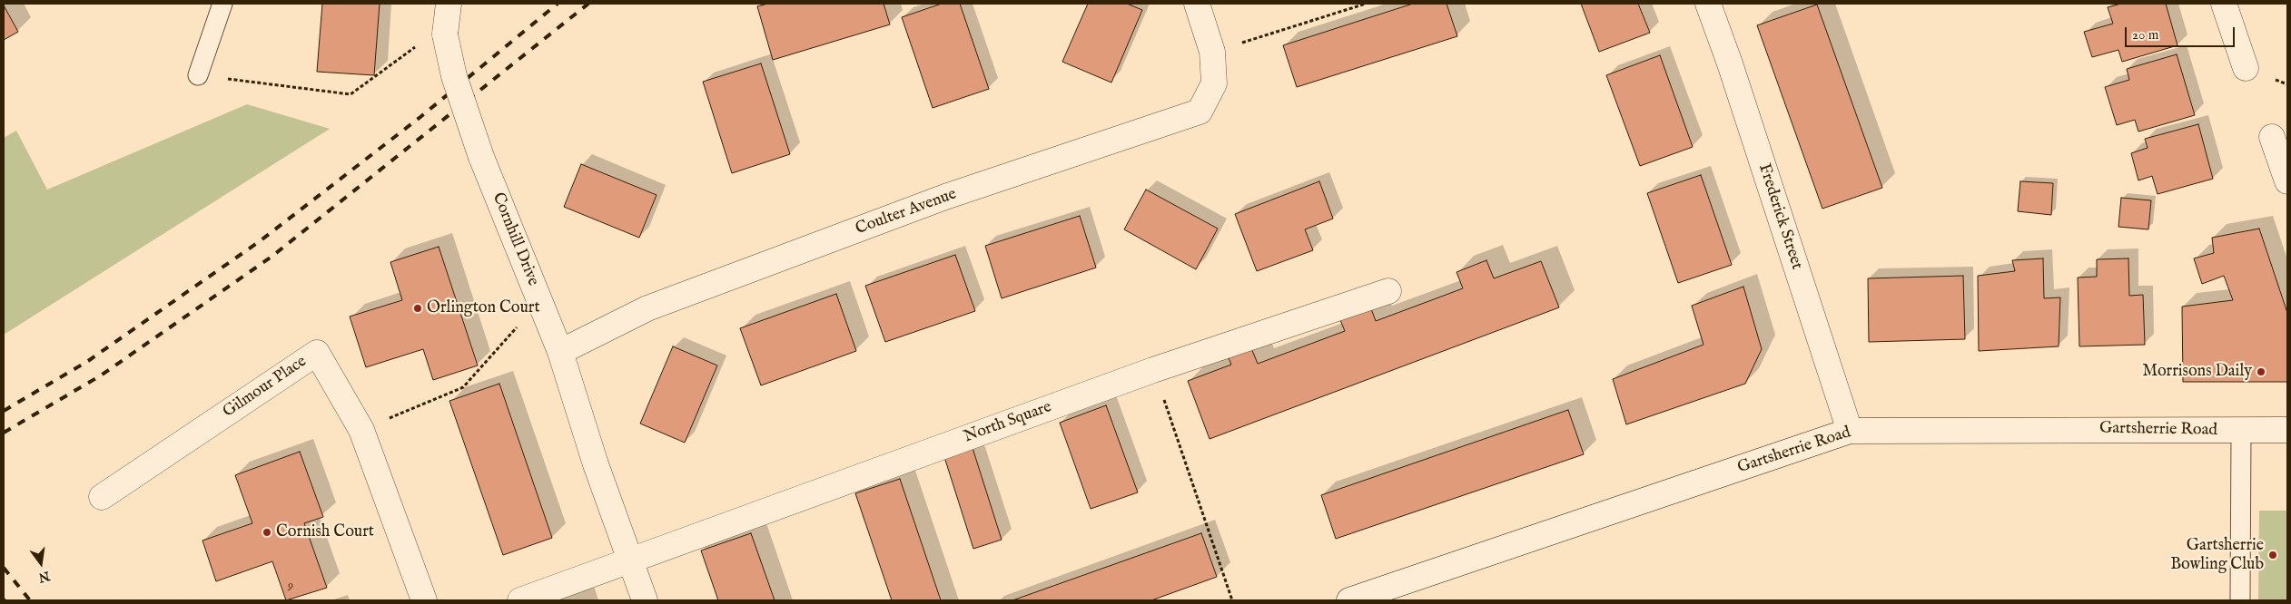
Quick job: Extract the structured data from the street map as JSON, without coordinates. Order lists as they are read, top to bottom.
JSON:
{
  "streets": {
    "street": [
      "Coulter Avenue",
      "Frederick Street",
      "Cornhill Drive",
      "Gilmour Place",
      "North Square",
      "Gartsherrie Road"
    ]
  },
  "crossings": [
    ["Coulter Avenue", "Cornhill Drive"],
    ["Frederick Street", "Gartsherrie Road"],
    ["Cornhill Drive", "North Square"]
  ],
  "places": [
    "Orlington Court",
    "Morrisons Daily",
    "Cornish Court",
    "Gartsherrie Bowling Club"
  ],
  "house_numbers": ["9"],
  "scale_bar": "20 m",
  "north": "bottom"
}
